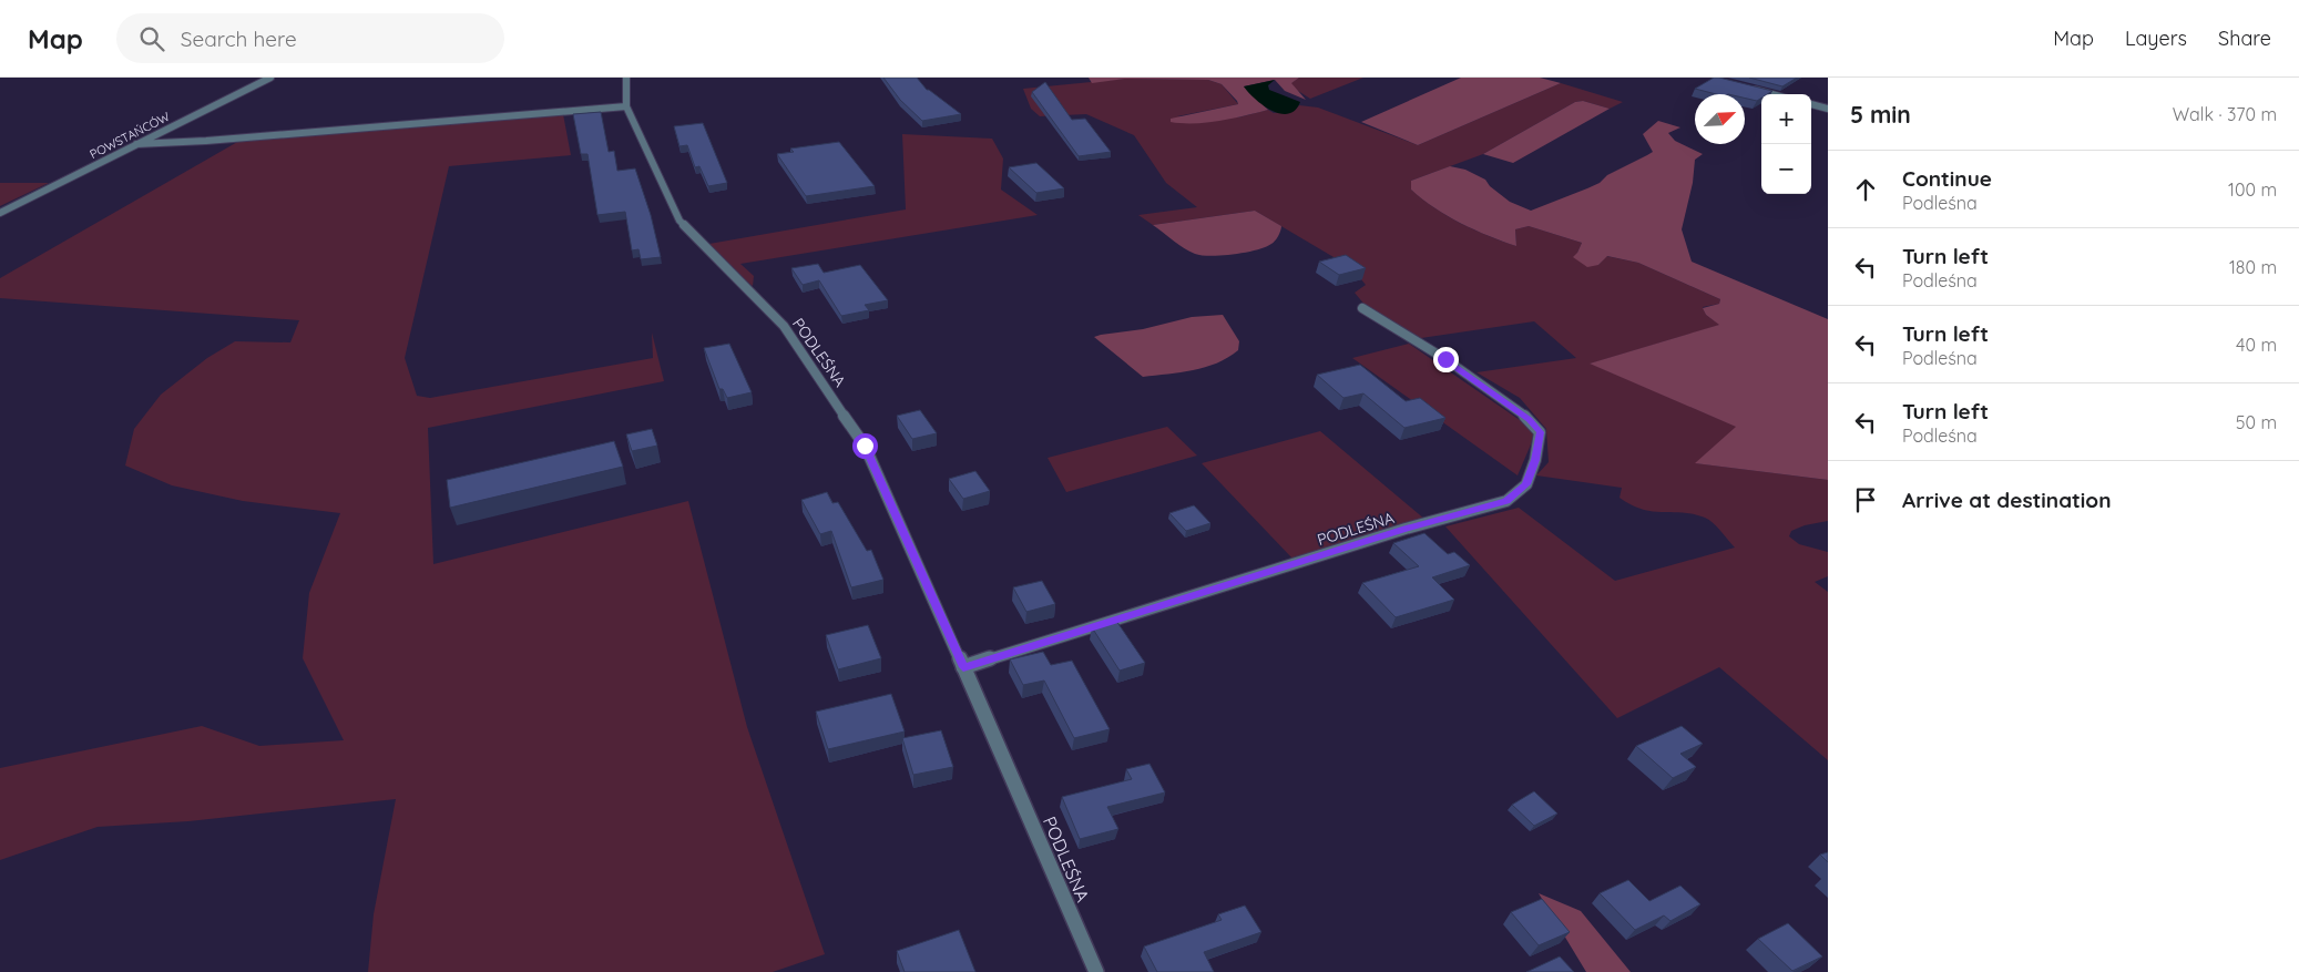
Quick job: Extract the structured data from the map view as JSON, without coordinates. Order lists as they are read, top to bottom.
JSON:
{
  "streets": {
    "street": ["POWSTAŃCÓW", "PODLEŚNA"]
  },
  "north": "top right",
  "page": {
    "header": "Map",
    "search": "Search here",
    "nav": ["Map", "Layers", "Share"],
    "heading": ["5 min", "Walk · 370 m"],
    "map_buttons": ["+", "−"],
    "list": [
      ["Continue", "Podleśna", "100 m"],
      ["Turn left", "Podleśna", "180 m"],
      ["Turn left", "Podleśna", "40 m"],
      ["Turn left", "Podleśna", "50 m"],
      "Arrive at destination"
    ]
  }
}
